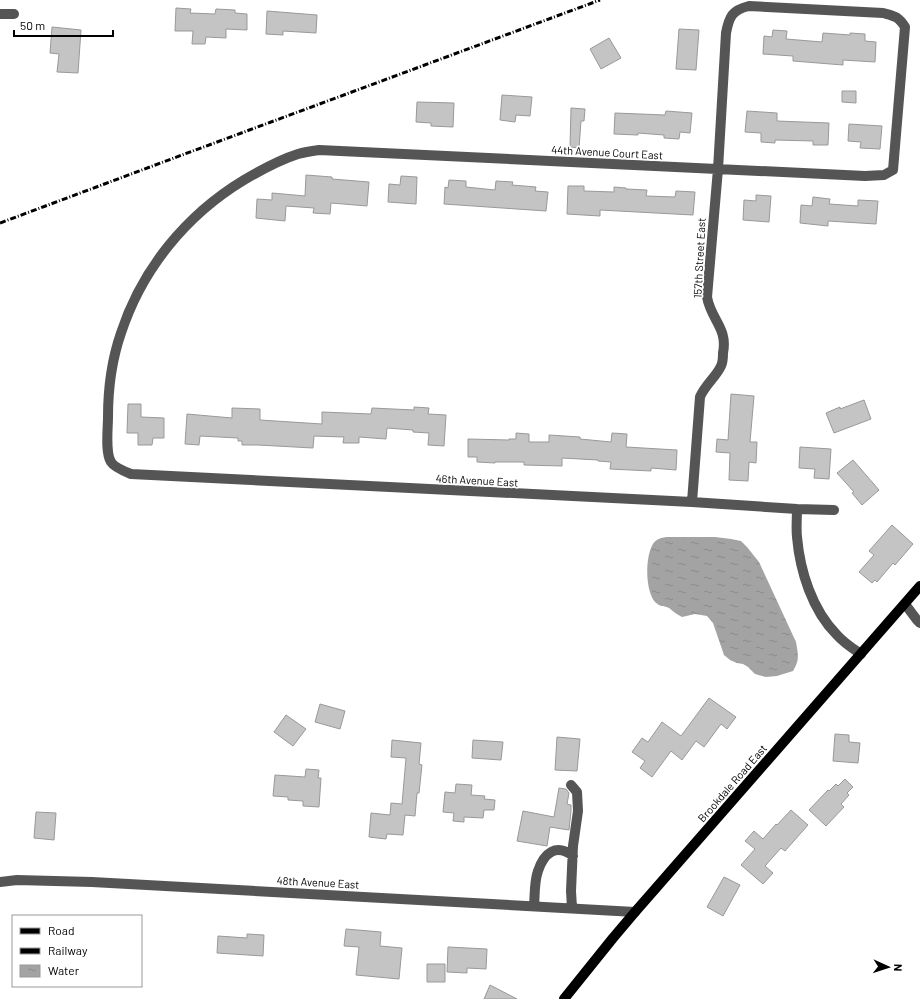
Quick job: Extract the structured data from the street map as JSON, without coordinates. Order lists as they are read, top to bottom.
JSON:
{
  "streets": {
    "main road": ["Brookdale Road East"],
    "street": [
      "44th Avenue Court East",
      "157th Street East",
      "46th Avenue East",
      "48th Avenue East"
    ]
  },
  "crossings": [
    ["44th Avenue Court East", "157th Street East"],
    ["44th Avenue Court East", "46th Avenue East"],
    ["157th Street East", "46th Avenue East"],
    ["Brookdale Road East", "48th Avenue East"]
  ],
  "legend": ["Road", "Railway", "Water"],
  "scale_bar": "50 m",
  "north": "right"
}
